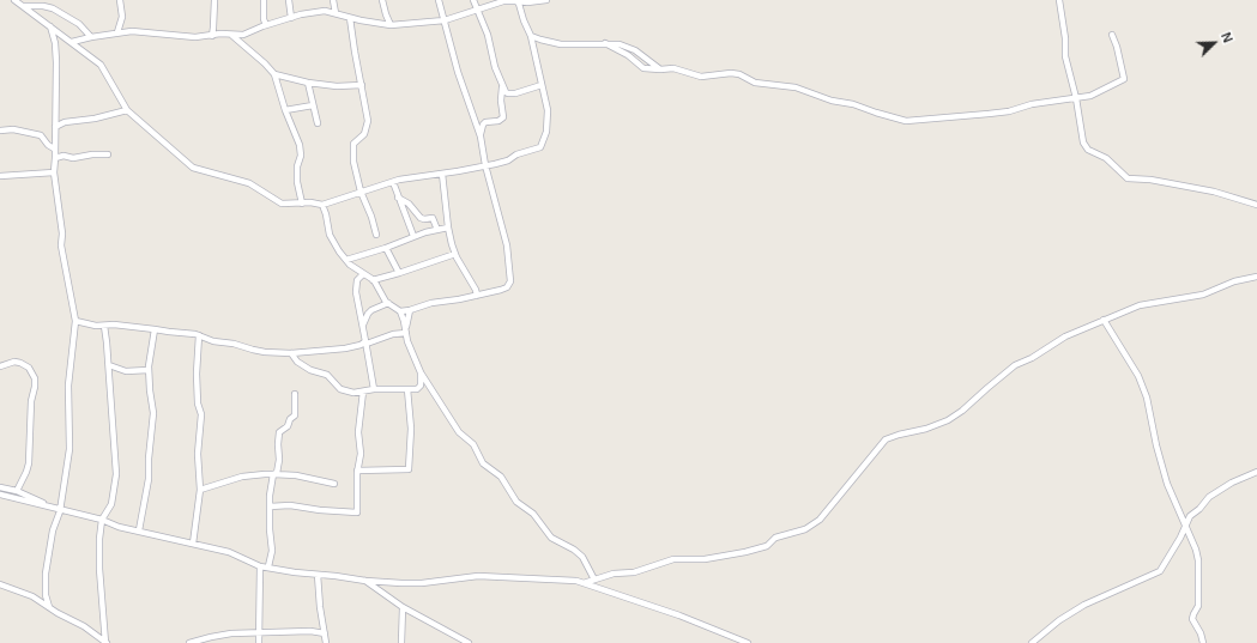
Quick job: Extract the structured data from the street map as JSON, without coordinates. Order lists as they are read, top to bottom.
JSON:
{
  "north": "top right"
}
